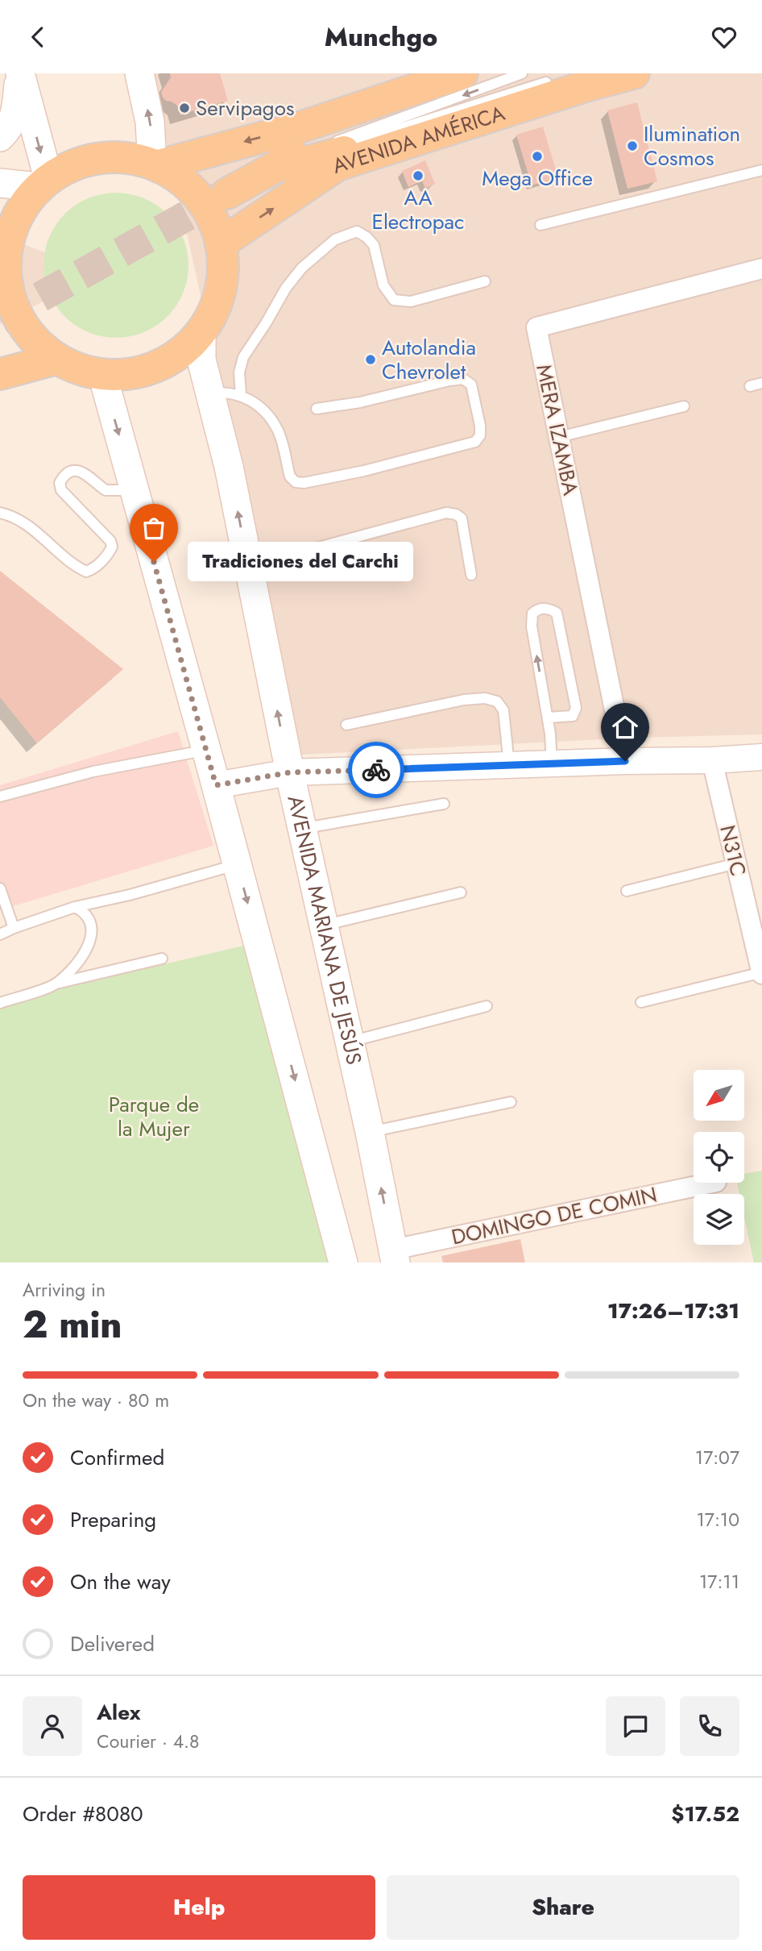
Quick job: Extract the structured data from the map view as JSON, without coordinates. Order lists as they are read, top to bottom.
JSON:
{
  "streets": {
    "main road": ["AVENIDA AMÉRICA", "AVENIDA MARIANA DE JESÚS"],
    "street": ["MERA IZAMBA", "N31C", "DOMINGO DE COMIN"]
  },
  "crossings": [
    ["AVENIDA MARIANA DE JESÚS", "DOMINGO DE COMIN"]
  ],
  "parks": ["Parque de la Mujer"],
  "places": [
    "Servipagos",
    "Ilumination Cosmos",
    "Mega Office",
    "AA Electropac",
    "Autolandia Chevrolet",
    "Tradiciones del Carchi"
  ],
  "north": "bottom left",
  "page": {
    "header": "Munchgo",
    "bubble": "Tradiciones del Carchi",
    "heading": ["2 min", "Arriving in", "17:26–17:31"],
    "panel": [
      "Alex",
      "Courier · 4.8",
      "Order #8080",
      "$17.52"
    ],
    "bar": "On the way · 80 m",
    "list": [
      ["Confirmed", "17:07"],
      ["Preparing", "17:10"],
      ["On the way", "17:11"],
      "Delivered"
    ],
    "buttons": ["Help", "Share"]
  }
}
